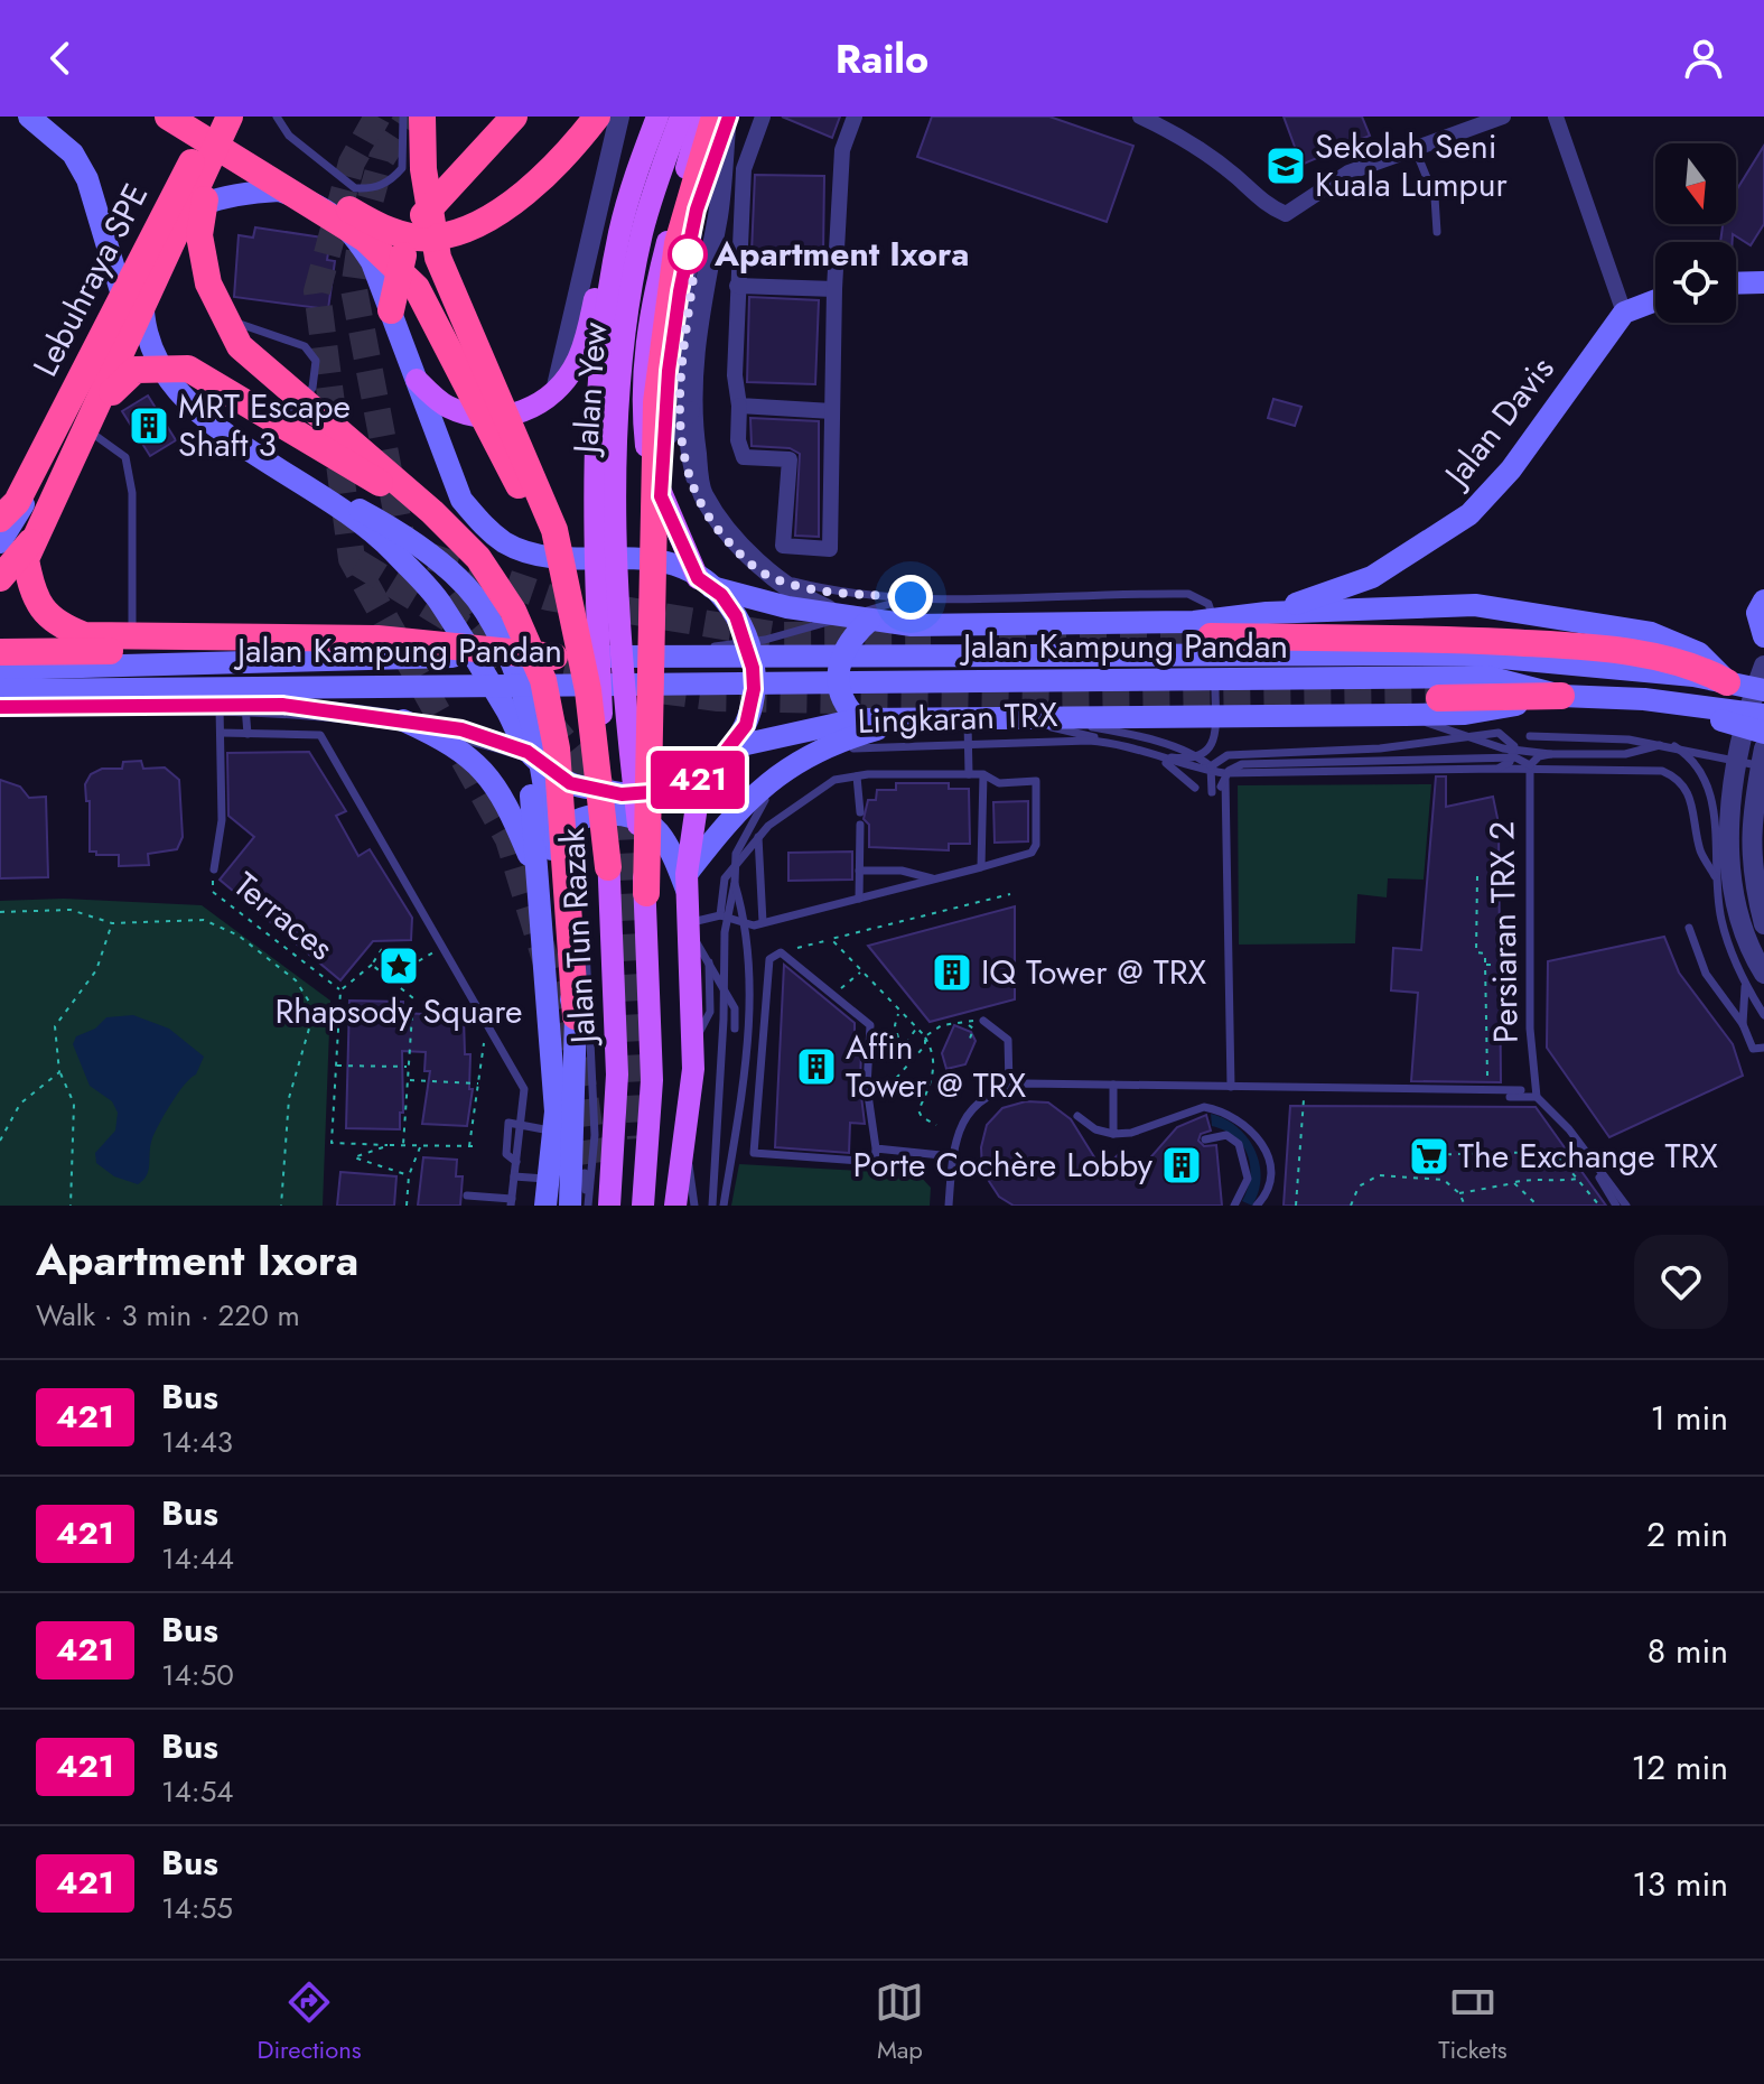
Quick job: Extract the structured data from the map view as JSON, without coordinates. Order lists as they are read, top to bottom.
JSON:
{
  "streets": {
    "highway": ["Lebuhraya SPE"],
    "main road": [
      "Jalan Yew",
      "Jalan Davis",
      "Jalan Kampung Pandan",
      "Jalan Tun Razak"
    ],
    "lane": ["Lingkaran TRX", "Persiaran TRX 2"],
    "path": ["Terraces"]
  },
  "crossings": [
    ["Jalan Yew", "Jalan Kampung Pandan"],
    ["Jalan Yew", "Jalan Tun Razak"],
    ["Jalan Kampung Pandan", "Jalan Tun Razak"]
  ],
  "places": {
    "school or university": ["Sekolah Seni Kuala Lumpur"],
    "other": ["Apartment Ixora"],
    "building": [
      "MRT Escape Shaft 3",
      "IQ Tower @ TRX",
      "Affin Tower @ TRX",
      "Porte Cochère Lobby"
    ],
    "place": ["Rhapsody Square"],
    "supermarket": ["The Exchange TRX"]
  },
  "lines": ["bus line 421"],
  "north": "bottom",
  "page": {
    "header": "Railo",
    "on_map": "421",
    "heading": ["Apartment Ixora", "Walk · 3 min · 220 m"],
    "list": [
      {
        "mark": "421",
        "name": "Bus",
        "note": "14:43",
        "value": "1 min"
      },
      {
        "mark": "421",
        "name": "Bus",
        "note": "14:44",
        "value": "2 min"
      },
      {
        "mark": "421",
        "name": "Bus",
        "note": "14:50",
        "value": "8 min"
      },
      {
        "mark": "421",
        "name": "Bus",
        "note": "14:54",
        "value": "12 min"
      },
      {
        "mark": "421",
        "name": "Bus",
        "note": "14:55",
        "value": "13 min"
      }
    ],
    "tabs": ["Directions", "Map", "Tickets"]
  }
}
